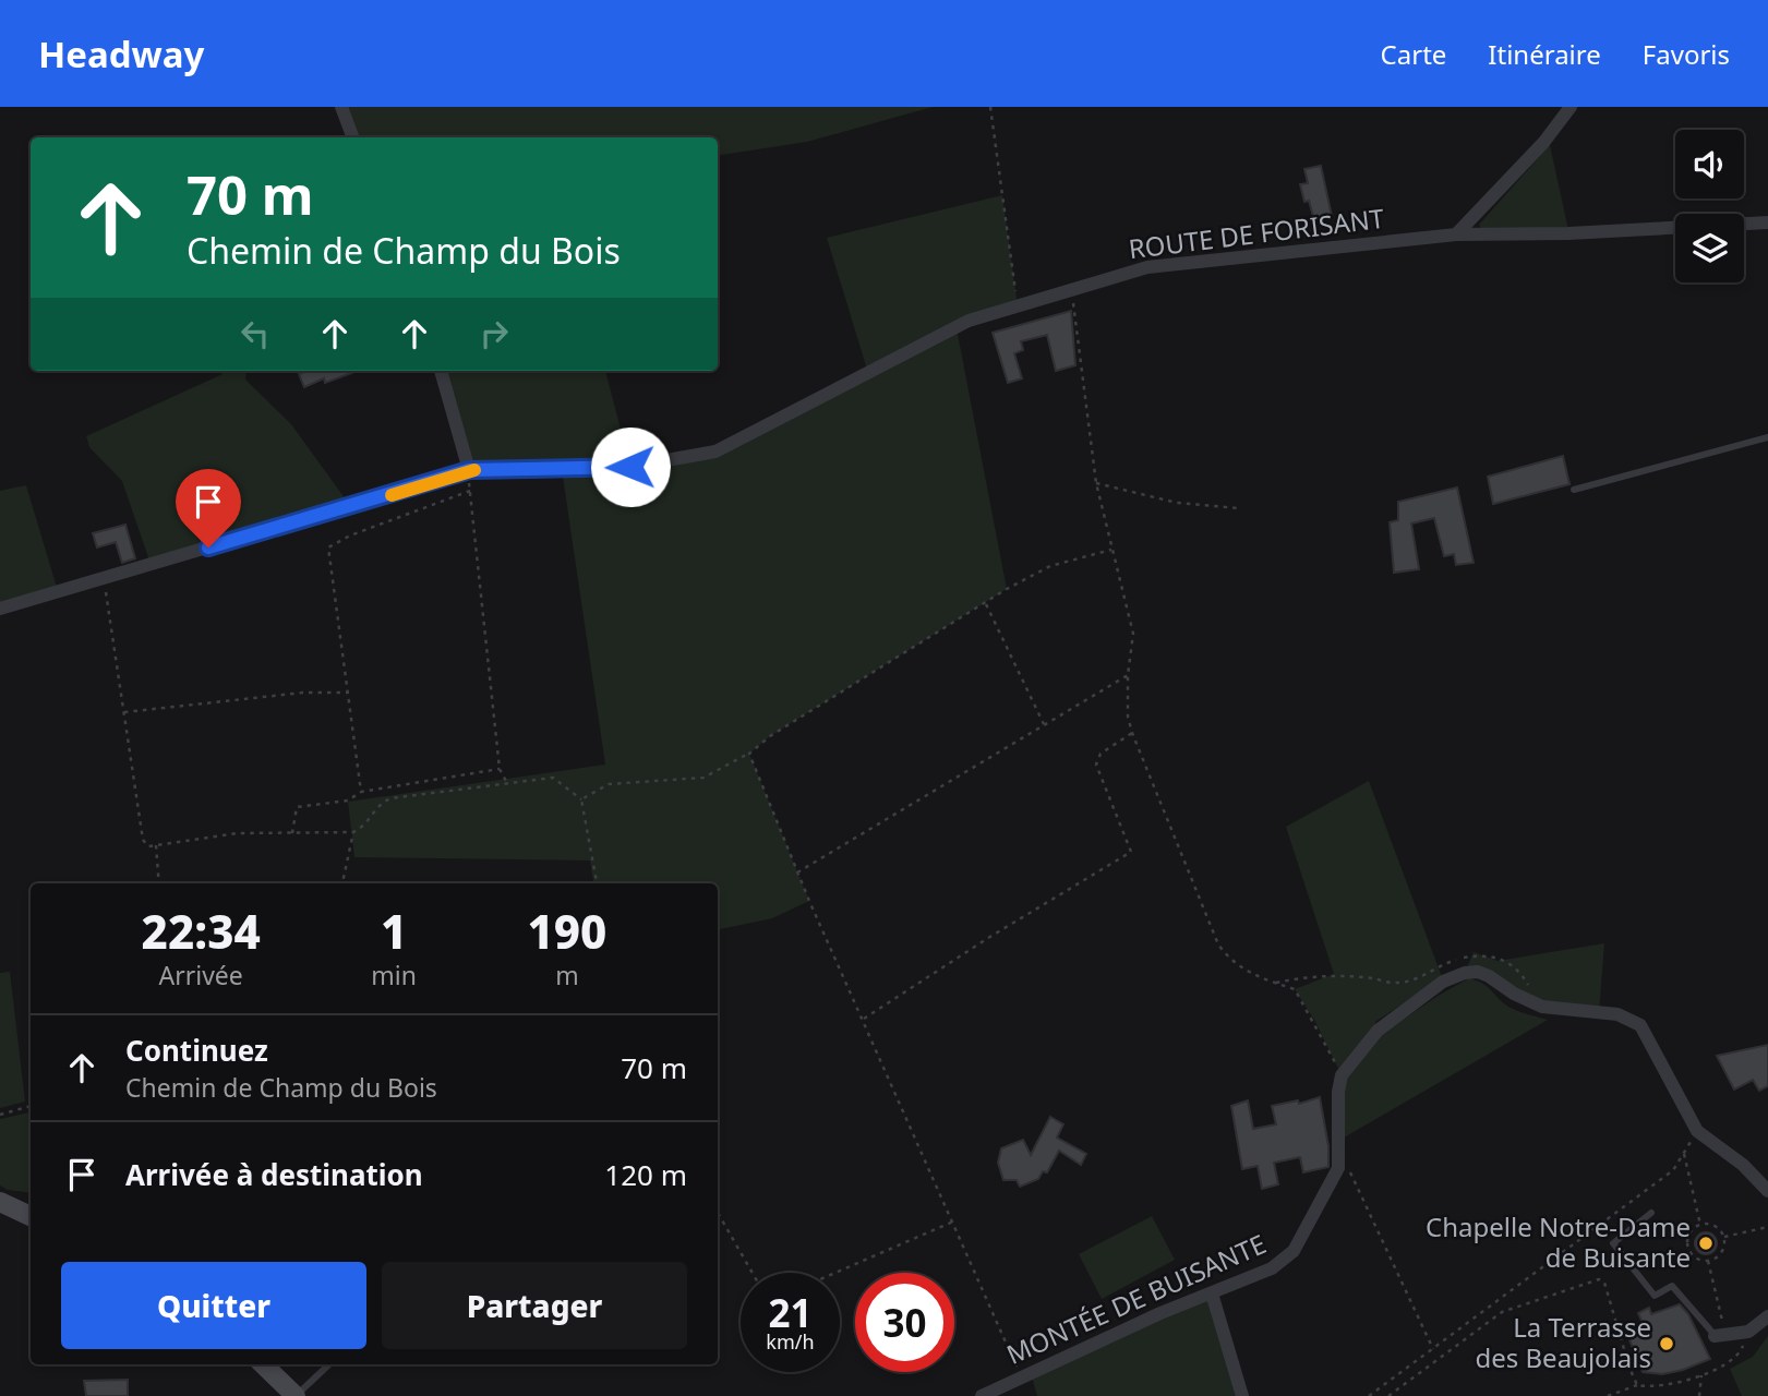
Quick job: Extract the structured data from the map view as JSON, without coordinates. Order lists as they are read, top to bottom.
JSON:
{
  "streets": {
    "street": ["ROUTE DE FORISANT", "MONTÉE DE BUISANTE"]
  },
  "places": ["Chapelle Notre-Dame de Buisante", "La Terrasse des Beaujolais"],
  "page": {
    "header": "Headway",
    "nav": ["Carte", "Itinéraire", "Favoris"],
    "turn": ["70 m", "Chemin de Champ du Bois"],
    "eta": [
      "22:34",
      "Arrivée",
      "1",
      "min",
      "190",
      "m"
    ],
    "list": [
      {
        "name": "Continuez",
        "note": "Chemin de Champ du Bois",
        "value": "70 m"
      },
      {
        "name": "Arrivée à destination",
        "value": "120 m"
      }
    ],
    "buttons": ["Quitter", "Partager"],
    "speed": "21 km/h",
    "limit": "30"
  }
}
